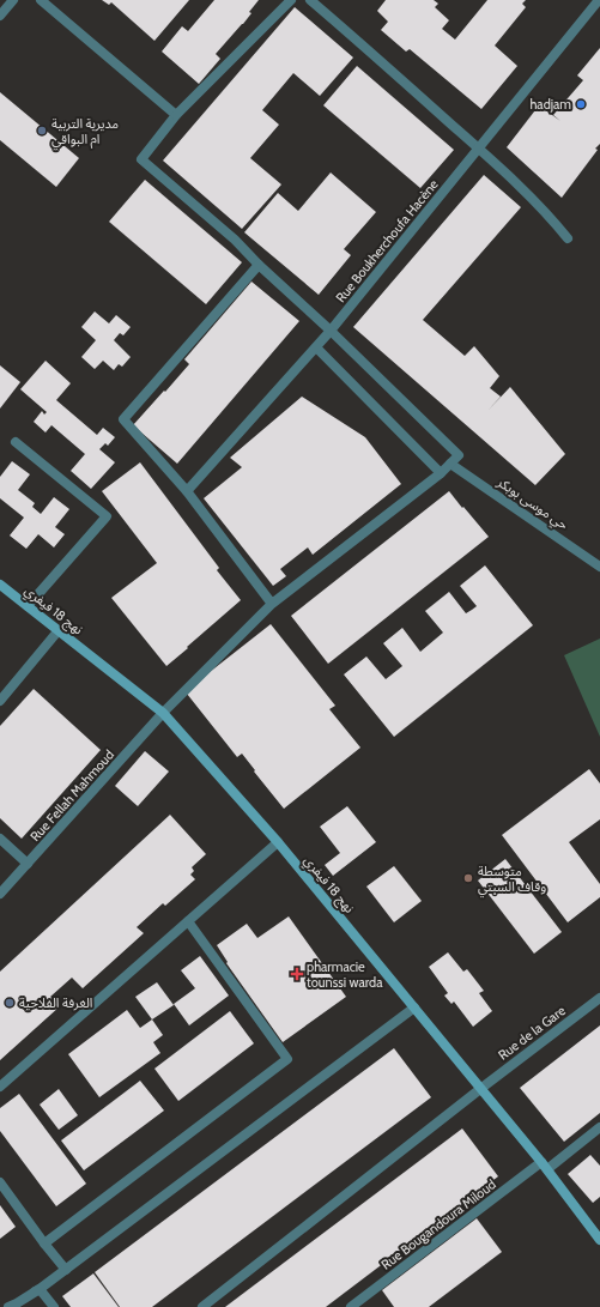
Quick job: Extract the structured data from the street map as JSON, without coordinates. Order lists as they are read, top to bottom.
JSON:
{
  "streets": {
    "main road": ["نهج 18 فيفري"],
    "street": [
      "Rue Boukherchoufa Hacène",
      "حي موسى بوبكر",
      "Rue Fellah Mahmoud",
      "Rue de la Gare",
      "Rue Bougandoura Miloud"
    ]
  },
  "crossings": [
    ["Rue Boukherchoufa Hacène", "Rue Fellah Mahmoud"],
    ["حي موسى بوبكر", "Rue Fellah Mahmoud"],
    ["نهج 18 فيفري", "Rue Fellah Mahmoud"],
    ["نهج 18 فيفري", "Rue de la Gare"],
    ["نهج 18 فيفري", "Rue Bougandoura Miloud"]
  ],
  "places": {
    "other": [
      "hadjam",
      "مديرية التربية ام البواقي",
      "متوسطة وقاف السبتي",
      "الغرفة الفلاحية"
    ],
    "health": ["pharmacie tounssi warda"]
  }
}
